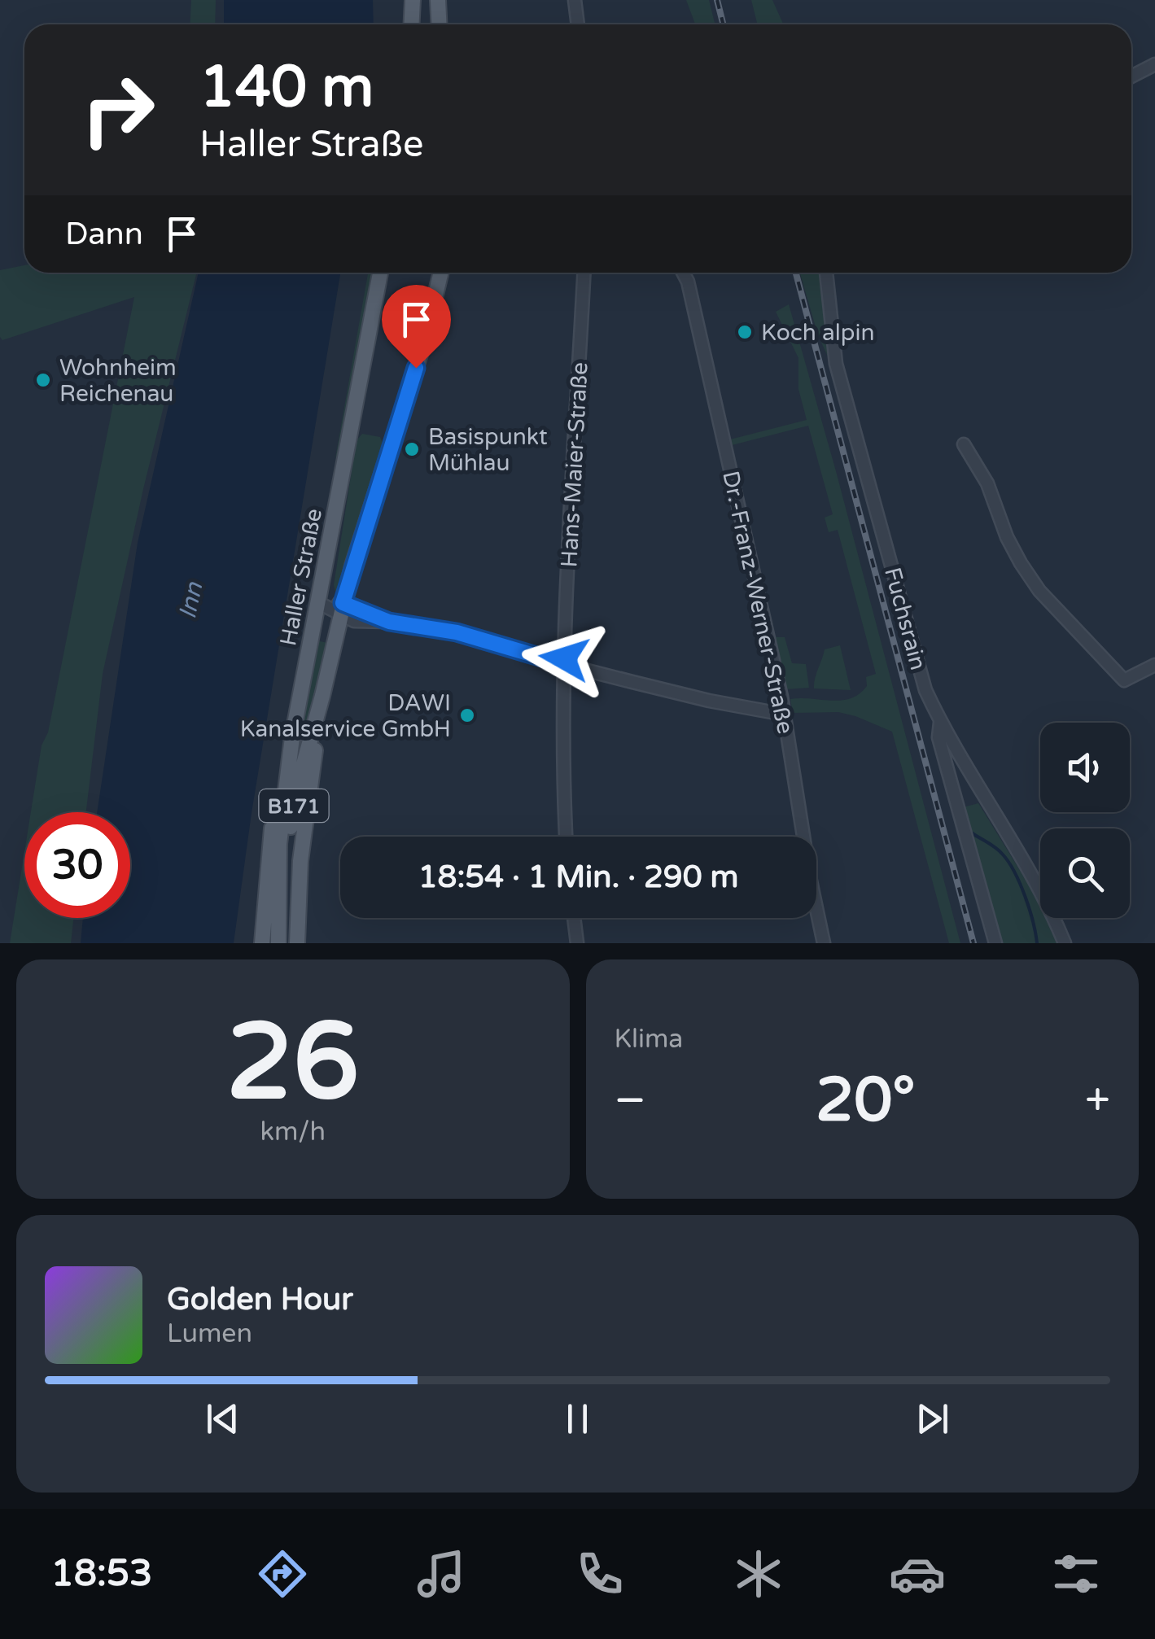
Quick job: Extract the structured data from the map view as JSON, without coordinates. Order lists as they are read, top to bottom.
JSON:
{
  "streets": {
    "main road": ["Haller Straße", "B171"],
    "street": ["Hans-Maier-Straße", "Dr.-Franz-Werner-Straße", "Fuchsrain"]
  },
  "water": ["Inn"],
  "places": [
    "Koch alpin",
    "Wohnheim Reichenau",
    "Basispunkt Mühlau",
    "DAWI Kanalservice GmbH"
  ],
  "page": {
    "turn": ["140 m", "Haller Straße"],
    "then": "Dann",
    "limit": "30",
    "trip": "18:54 · 1 Min. · 290 m",
    "tile": [
      ["26", "km/h"],
      "Klima"
    ],
    "heat": ["−", "20°", "+"],
    "song": ["Golden Hour", "Lumen"],
    "tabs": "18:53"
  }
}
